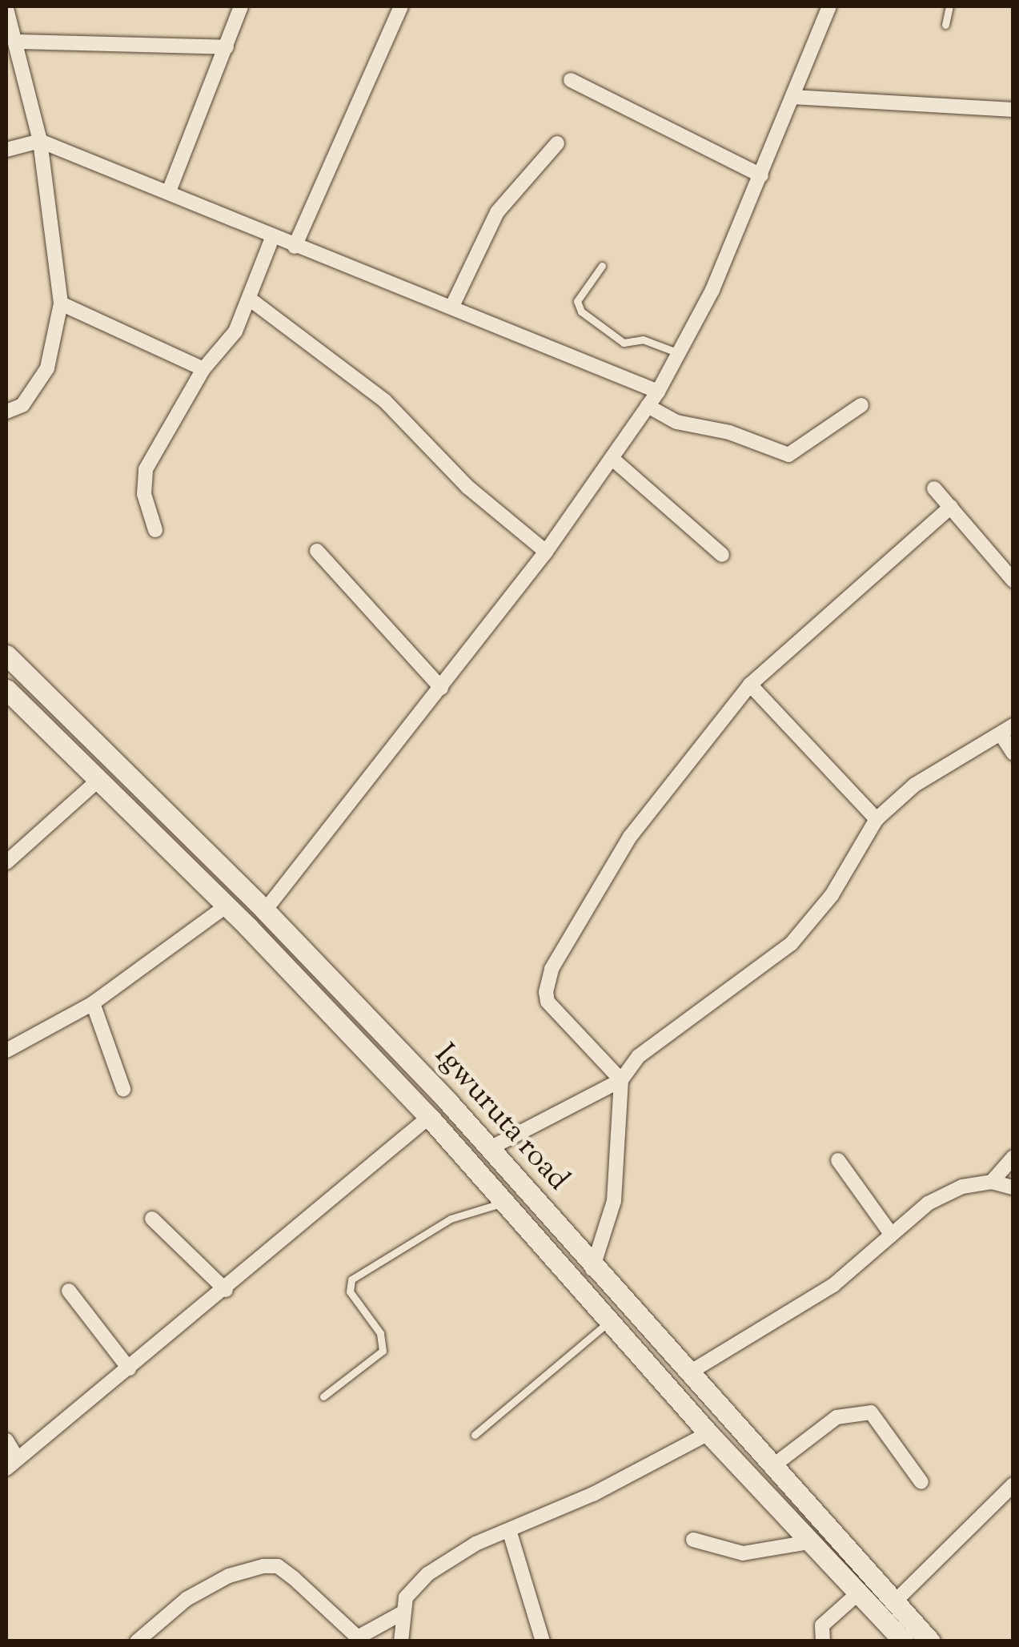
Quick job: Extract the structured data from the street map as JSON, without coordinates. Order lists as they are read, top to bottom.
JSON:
{
  "streets": {
    "main road": ["Igwuruta road"]
  }
}
